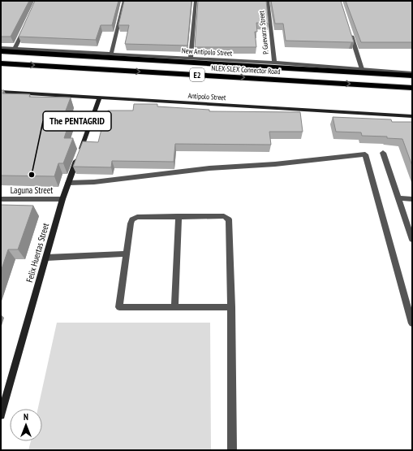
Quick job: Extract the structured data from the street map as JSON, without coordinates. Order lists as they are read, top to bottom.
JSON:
{
  "streets": {
    "highway": ["NLEX-SLEX Connector Road", "E2"],
    "street": [
      "P. Guevarra Street",
      "New Antipolo Street",
      "Antipolo Street",
      "Laguna Street",
      "Felix Huertas Street"
    ]
  },
  "crossings": [
    ["P. Guevarra Street", "New Antipolo Street"],
    ["New Antipolo Street", "NLEX-SLEX Connector Road"],
    ["Antipolo Street", "Felix Huertas Street"],
    ["Laguna Street", "Felix Huertas Street"]
  ],
  "places": ["The PENTAGRID"],
  "north": "top"
}
